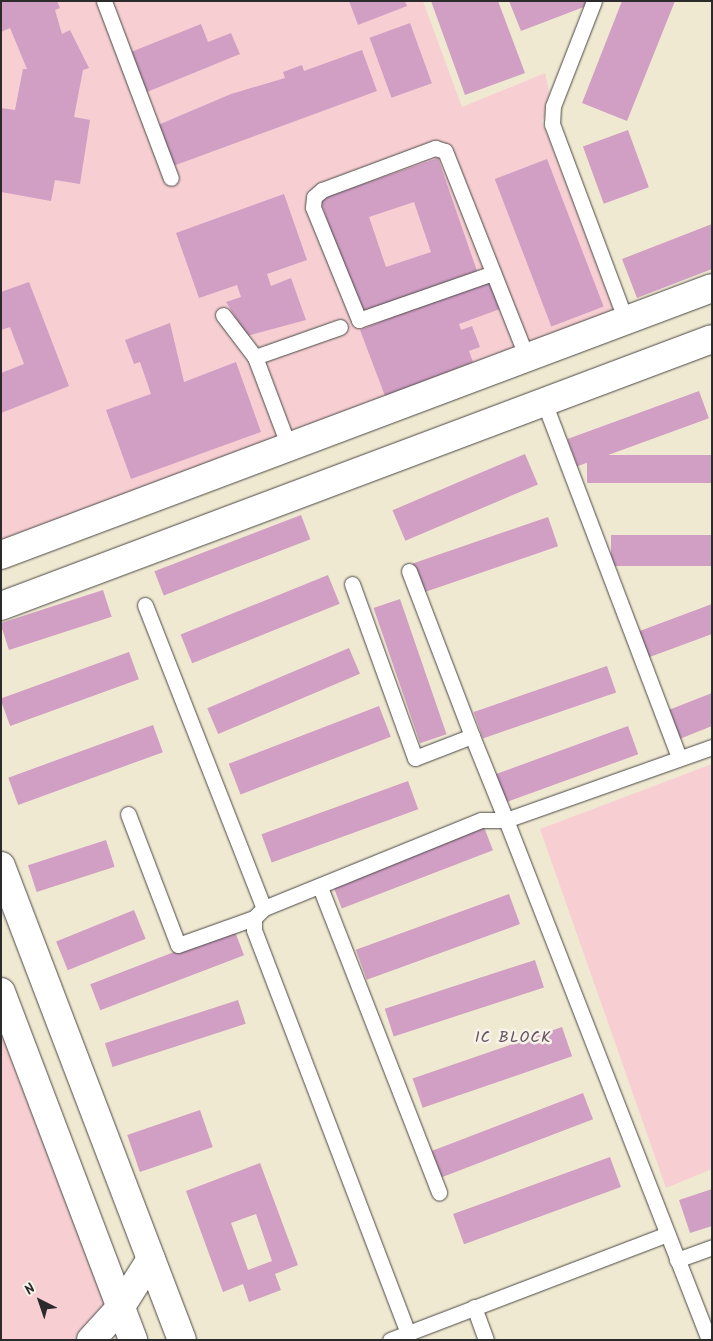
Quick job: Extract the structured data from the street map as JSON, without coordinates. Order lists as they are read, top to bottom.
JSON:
{
  "districts": ["IC BLOCK"],
  "north": "top left"
}
